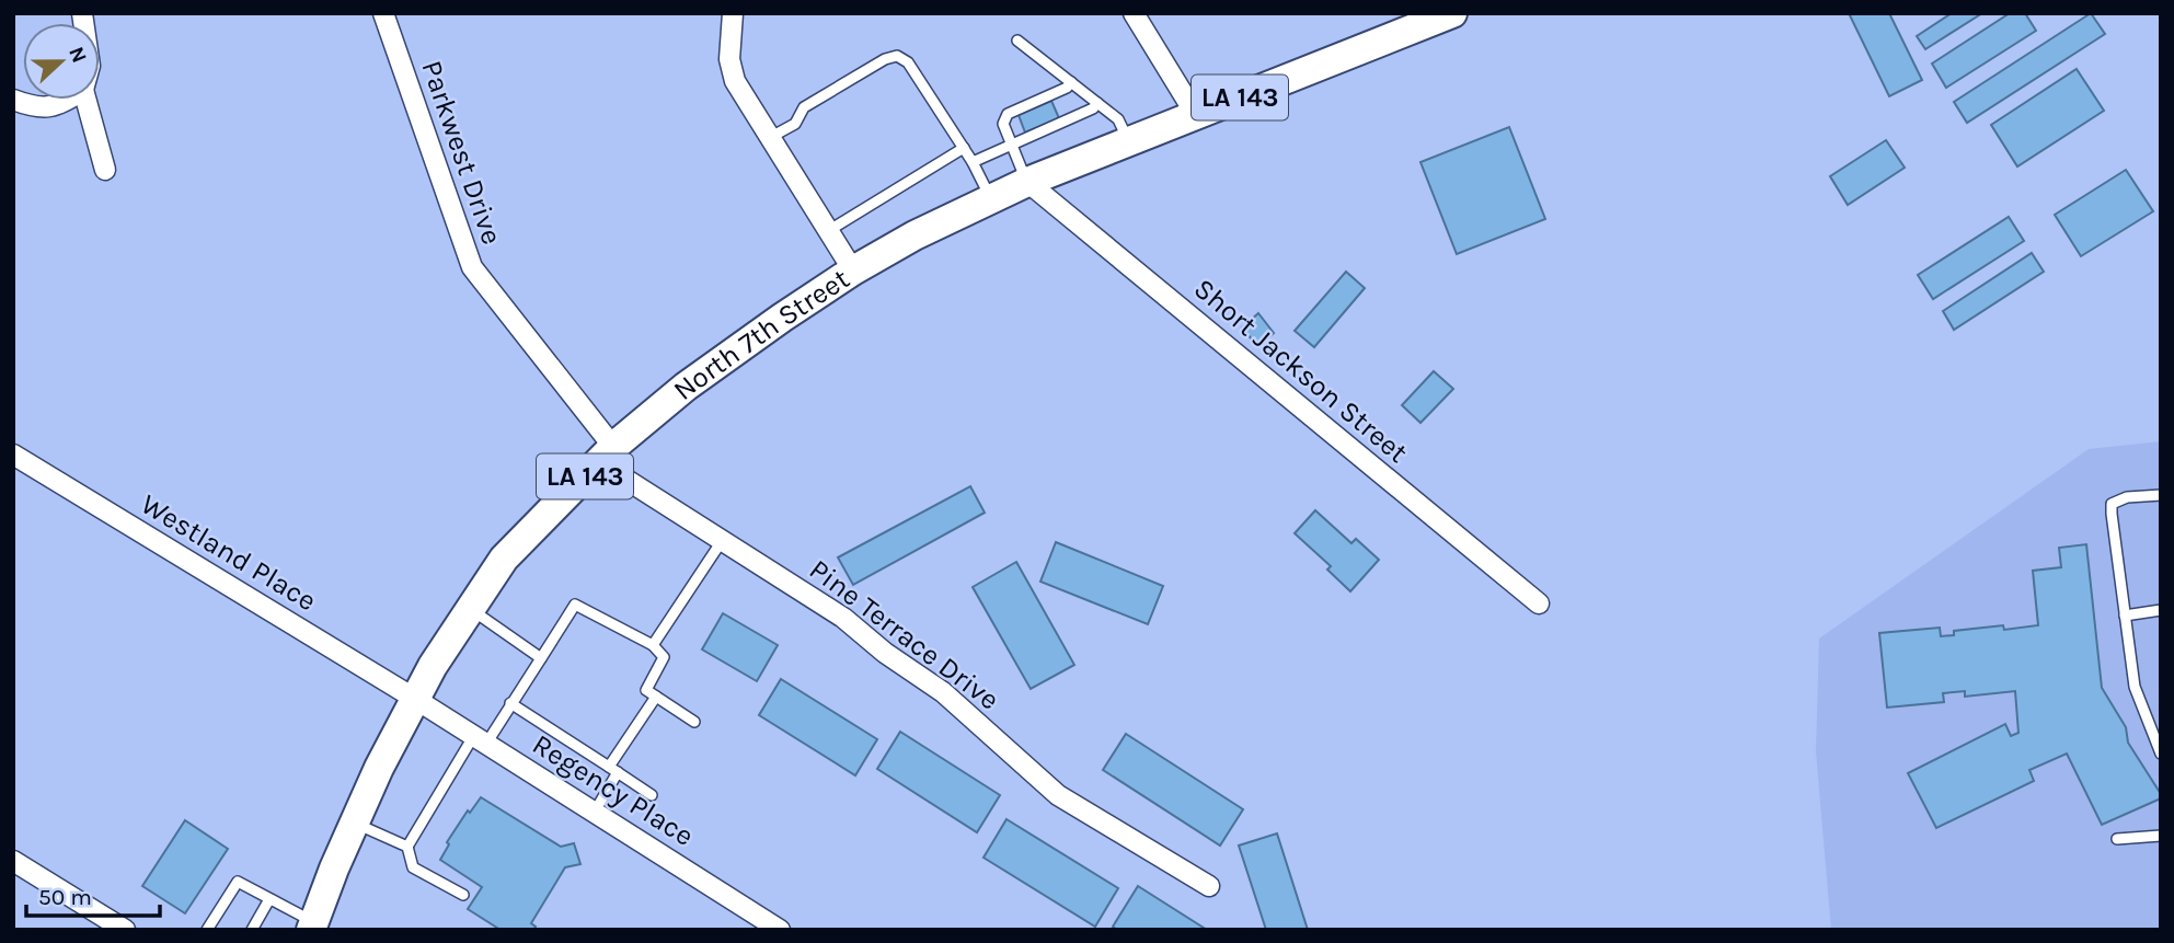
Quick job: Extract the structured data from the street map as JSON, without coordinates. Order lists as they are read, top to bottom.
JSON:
{
  "streets": {
    "main road": ["LA 143", "North 7th Street"],
    "street": [
      "Parkwest Drive",
      "Short Jackson Street",
      "Westland Place",
      "Pine Terrace Drive",
      "Regency Place"
    ]
  },
  "crossings": [
    ["Parkwest Drive", "North 7th Street"],
    ["Parkwest Drive", "Pine Terrace Drive"],
    ["North 7th Street", "Short Jackson Street"],
    ["North 7th Street", "Westland Place"],
    ["North 7th Street", "Pine Terrace Drive"],
    ["North 7th Street", "Regency Place"],
    ["Westland Place", "Regency Place"]
  ],
  "scale_bar": "50 m",
  "north": "right"
}
